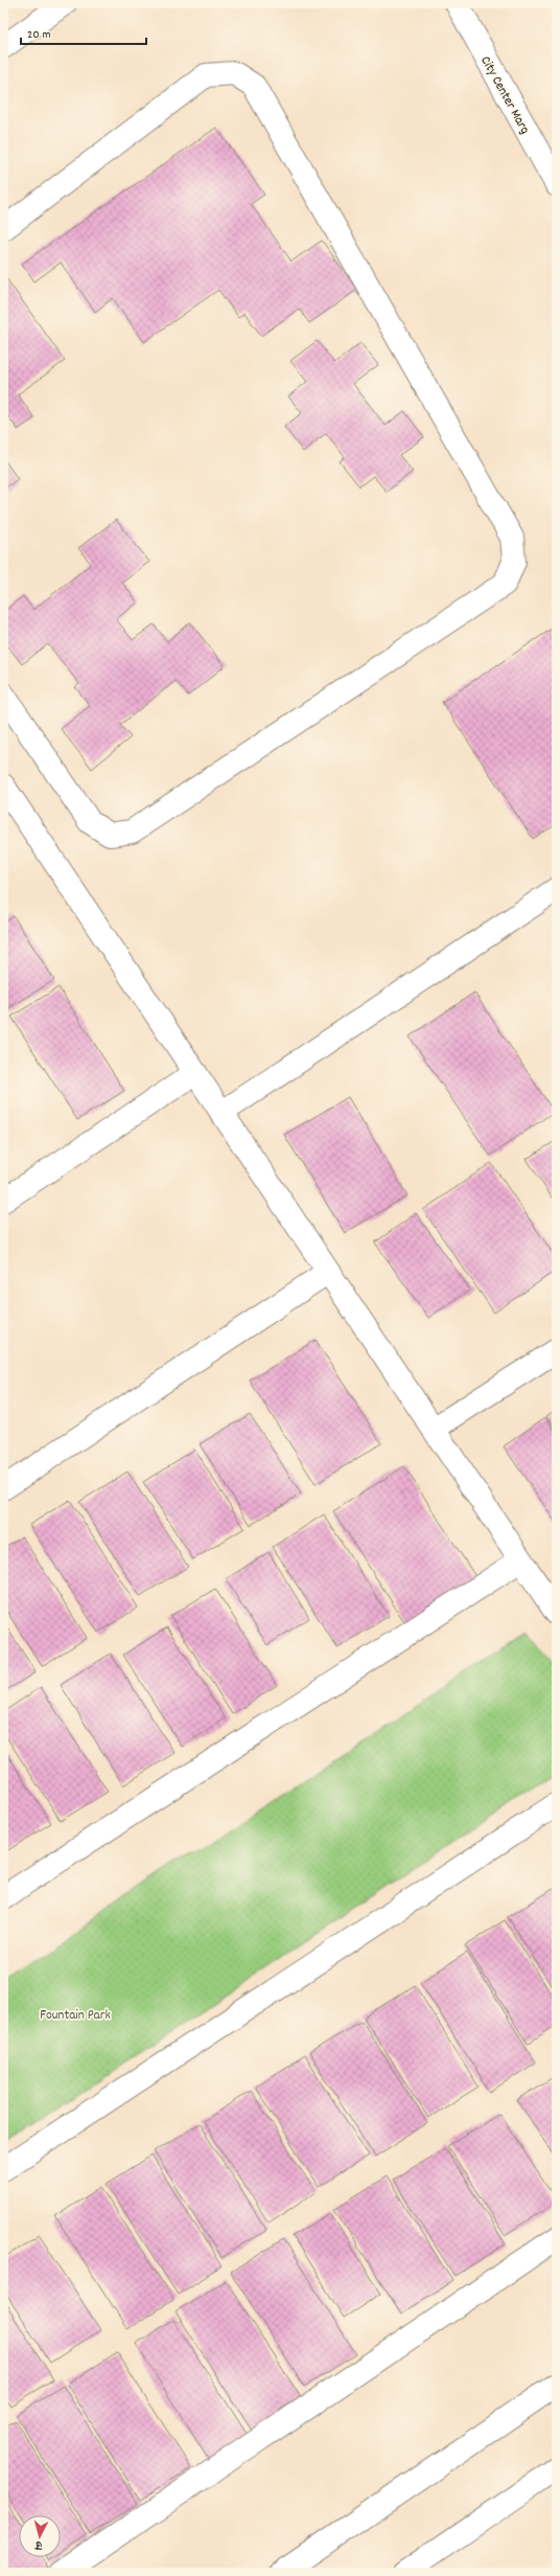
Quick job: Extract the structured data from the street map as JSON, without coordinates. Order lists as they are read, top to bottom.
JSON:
{
  "streets": {
    "street": ["City Center Marg"]
  },
  "parks": ["Fountain Park"],
  "scale_bar": "20 m",
  "north": "bottom"
}
